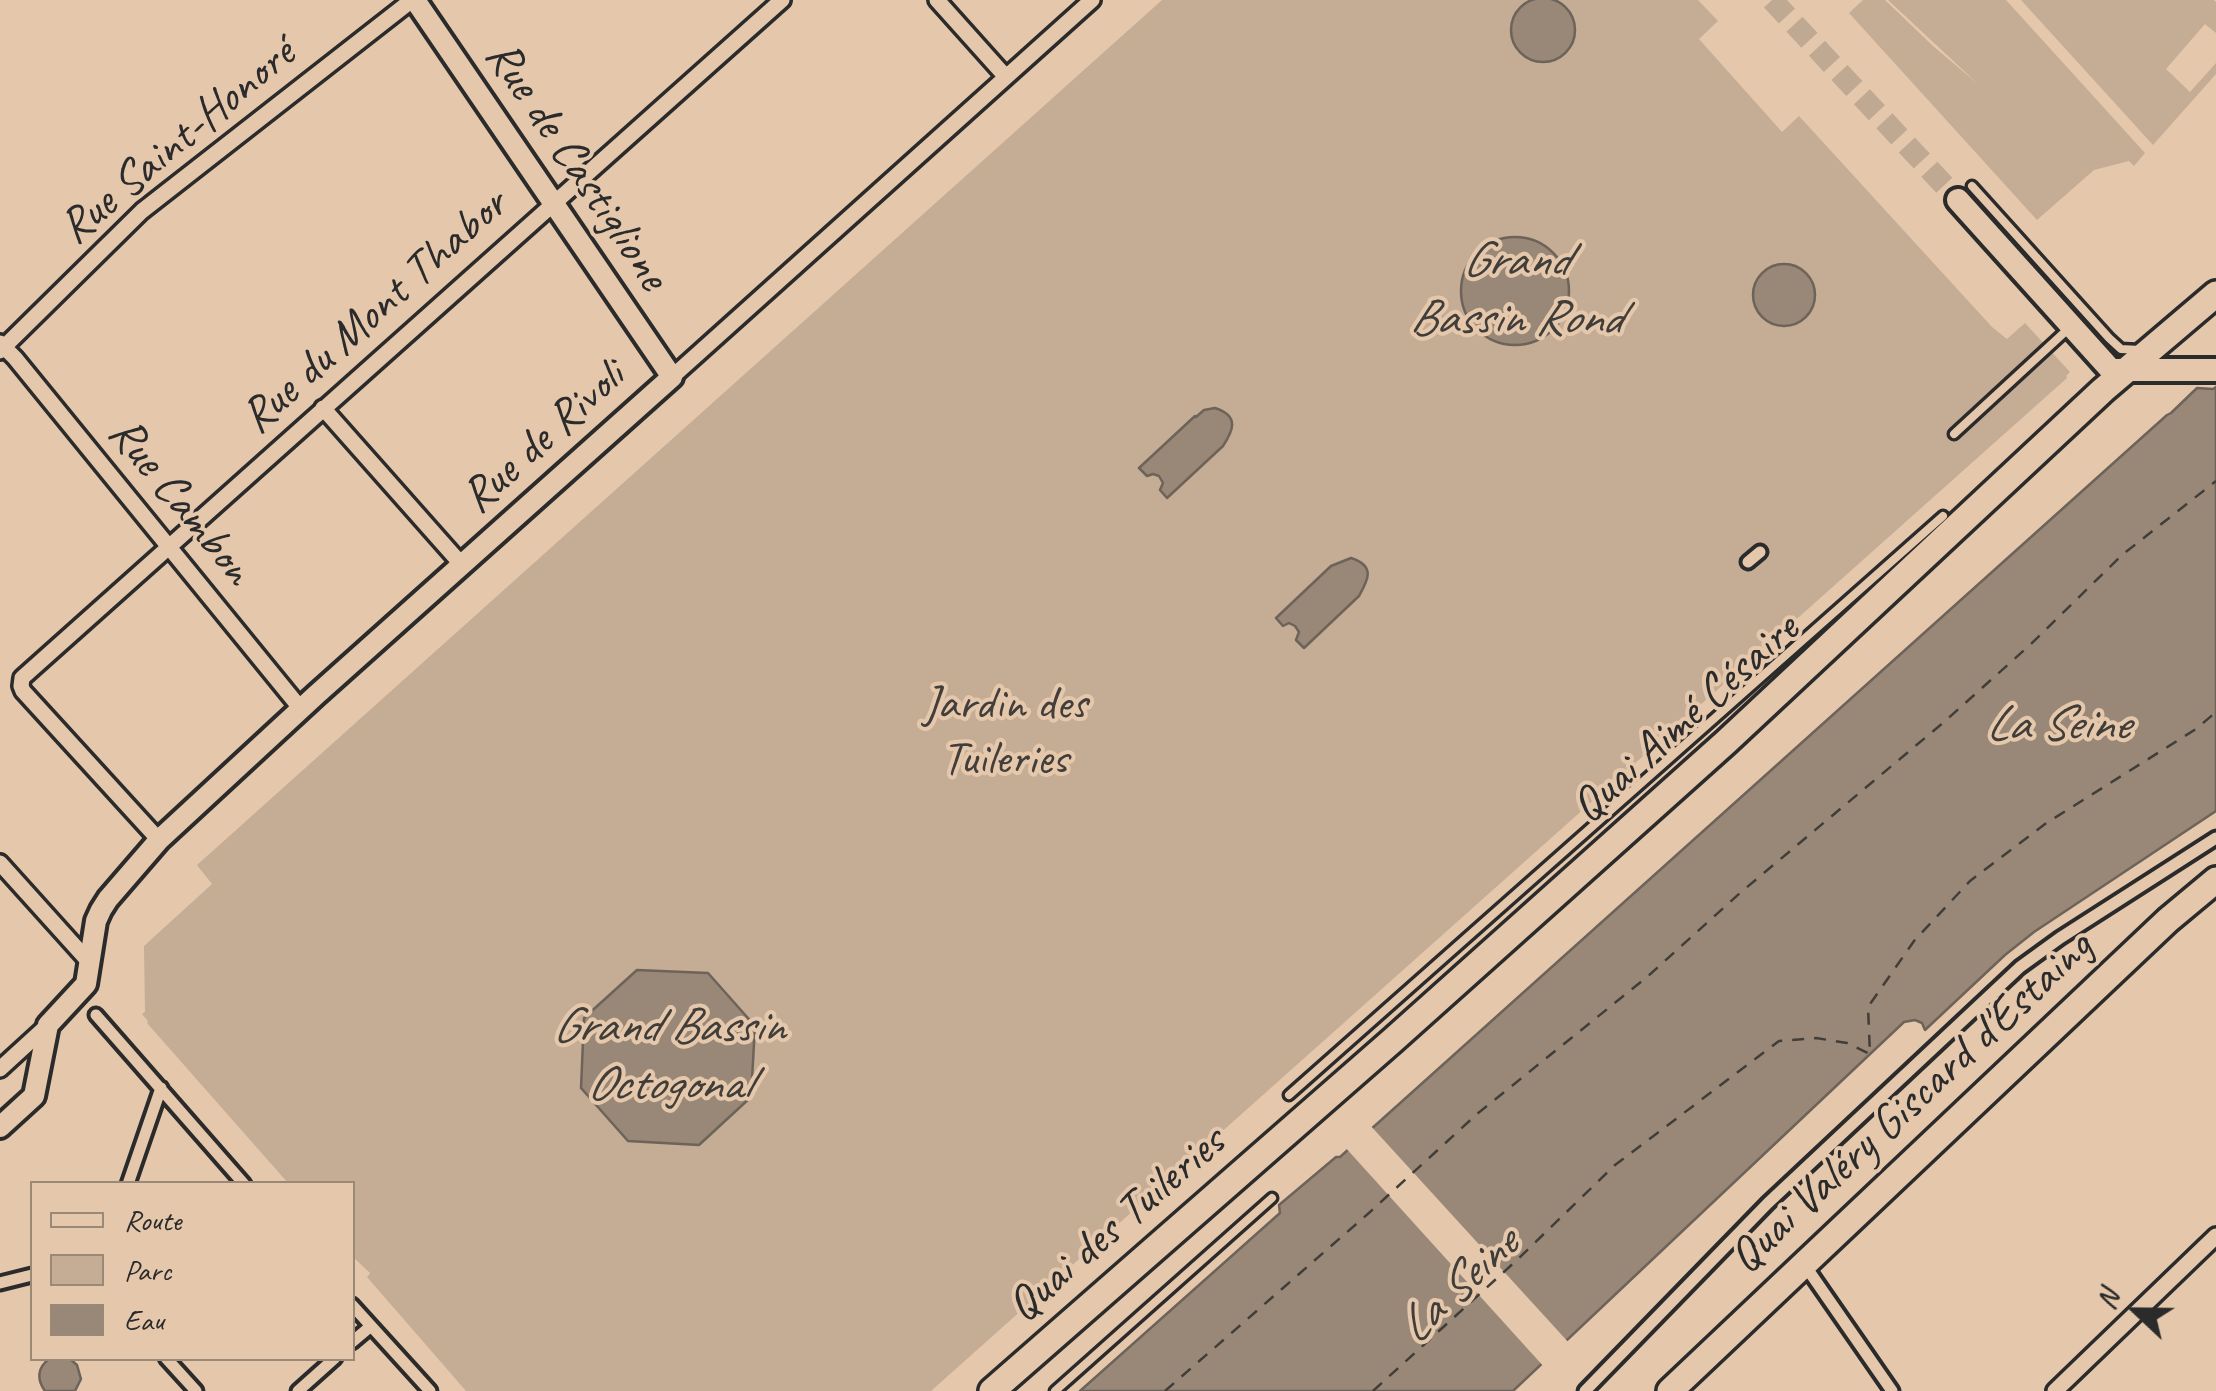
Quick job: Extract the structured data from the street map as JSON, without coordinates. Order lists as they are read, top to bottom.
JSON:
{
  "streets": {
    "main road": ["Quai Aimé Césaire", "Quai Valéry Giscard d'Estaing", "Quai des Tuileries"],
    "street": [
      "Rue Saint-Honoré",
      "Rue de Castiglione",
      "Rue du Mont Thabor",
      "Rue de Rivoli",
      "Rue Cambon"
    ]
  },
  "crossings": [
    ["Rue Saint-Honoré", "Rue de Castiglione"],
    ["Rue Saint-Honoré", "Rue Cambon"],
    ["Rue de Castiglione", "Rue du Mont Thabor"],
    ["Rue de Castiglione", "Rue de Rivoli"],
    ["Rue du Mont Thabor", "Rue de Rivoli"],
    ["Rue du Mont Thabor", "Rue Cambon"],
    ["Rue de Rivoli", "Rue Cambon"],
    ["Quai Aimé Césaire", "Quai des Tuileries"]
  ],
  "water": ["Grand Bassin Rond", "La Seine", "Grand Bassin Octogonal"],
  "parks": ["Jardin des Tuileries"],
  "legend": ["Route", "Parc", "Eau"],
  "north": "left"
}
